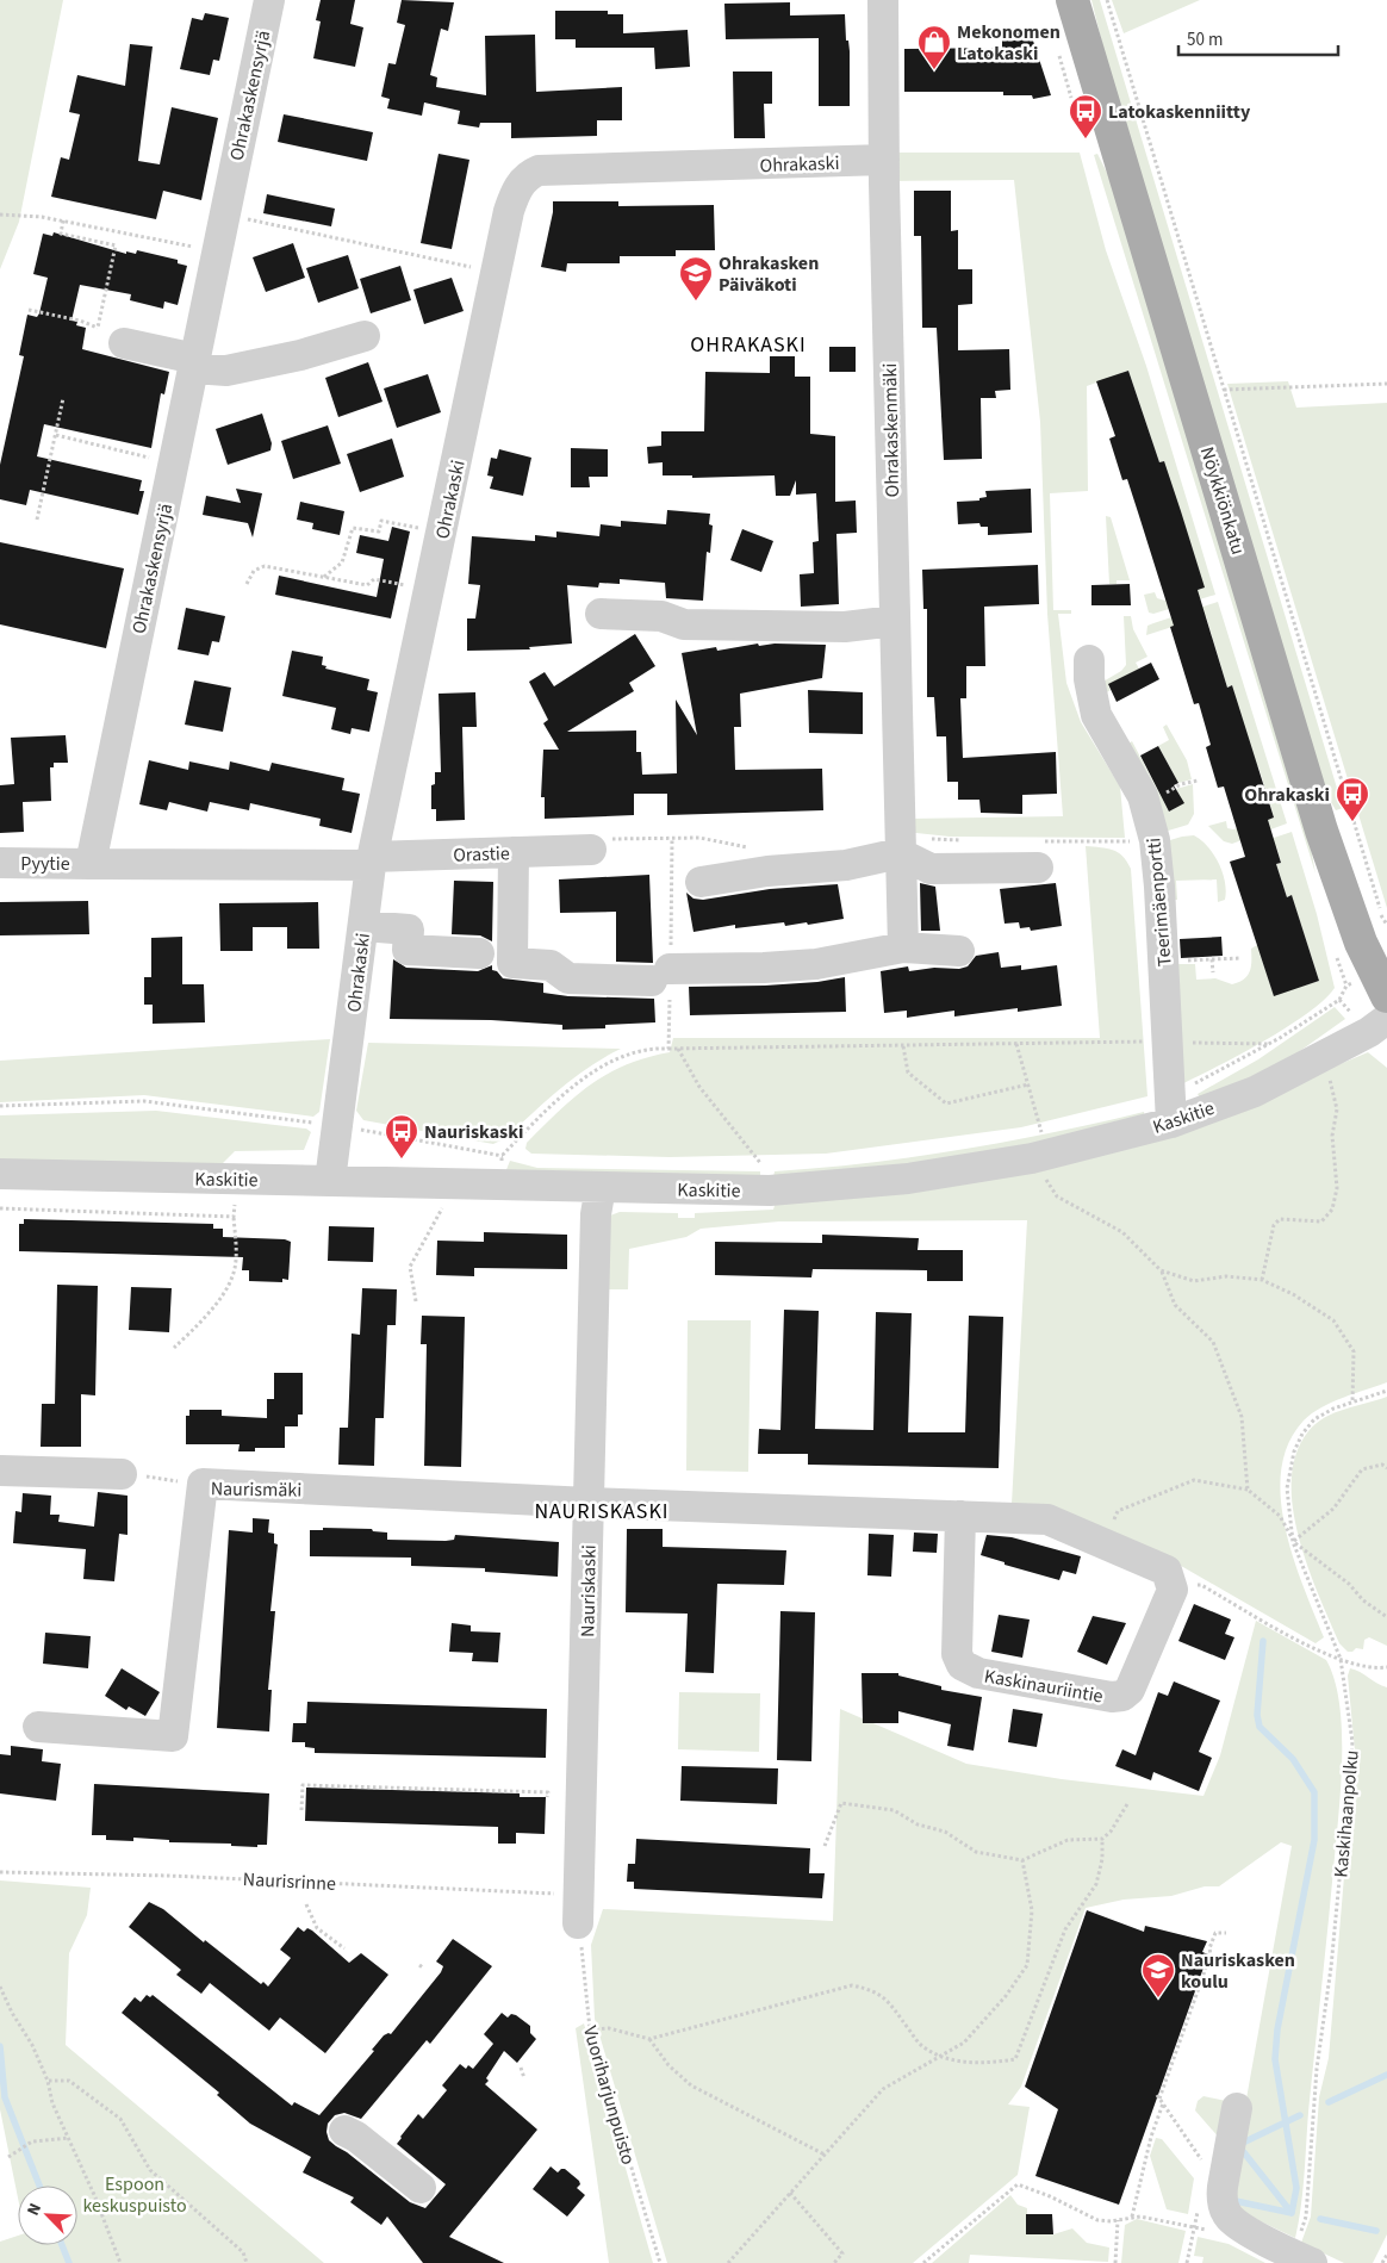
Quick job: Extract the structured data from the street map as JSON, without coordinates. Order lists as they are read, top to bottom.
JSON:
{
  "streets": {
    "main road": ["Nöykkiönkatu"],
    "street": [
      "Ohrakaskensyrjä",
      "Ohrakaski",
      "Ohrakaskenmäki",
      "Orastie",
      "Pyytie",
      "Teerimäenportti",
      "Kaskitie",
      "Naurismäki",
      "Nauriskaski",
      "Kaskinauriintie"
    ],
    "path": ["Kaskihaanpolku", "Naurisrinne", "Vuoriharjunpuisto"]
  },
  "crossings": [
    ["Ohrakaskensyrjä", "Pyytie"],
    ["Ohrakaski", "Ohrakaskenmäki"],
    ["Ohrakaski", "Orastie"],
    ["Ohrakaski", "Kaskitie"],
    ["Teerimäenportti", "Kaskitie"],
    ["Kaskitie", "Nauriskaski"],
    ["Naurismäki", "Nauriskaski"],
    ["Nauriskaski", "Naurisrinne"],
    ["Nauriskaski", "Vuoriharjunpuisto"],
    ["Naurisrinne", "Vuoriharjunpuisto"]
  ],
  "districts": ["OHRAKASKI", "NAURISKASKI"],
  "parks": ["Espoon keskuspuisto"],
  "places": {
    "shop": ["Mekonomen Latokaski"],
    "bus stop": ["Latokaskenniitty", "Ohrakaski", "Nauriskaski"],
    "school or university": ["Ohrakasken Päiväkoti", "Nauriskasken koulu"]
  },
  "scale_bar": "50 m",
  "north": "top left"
}
